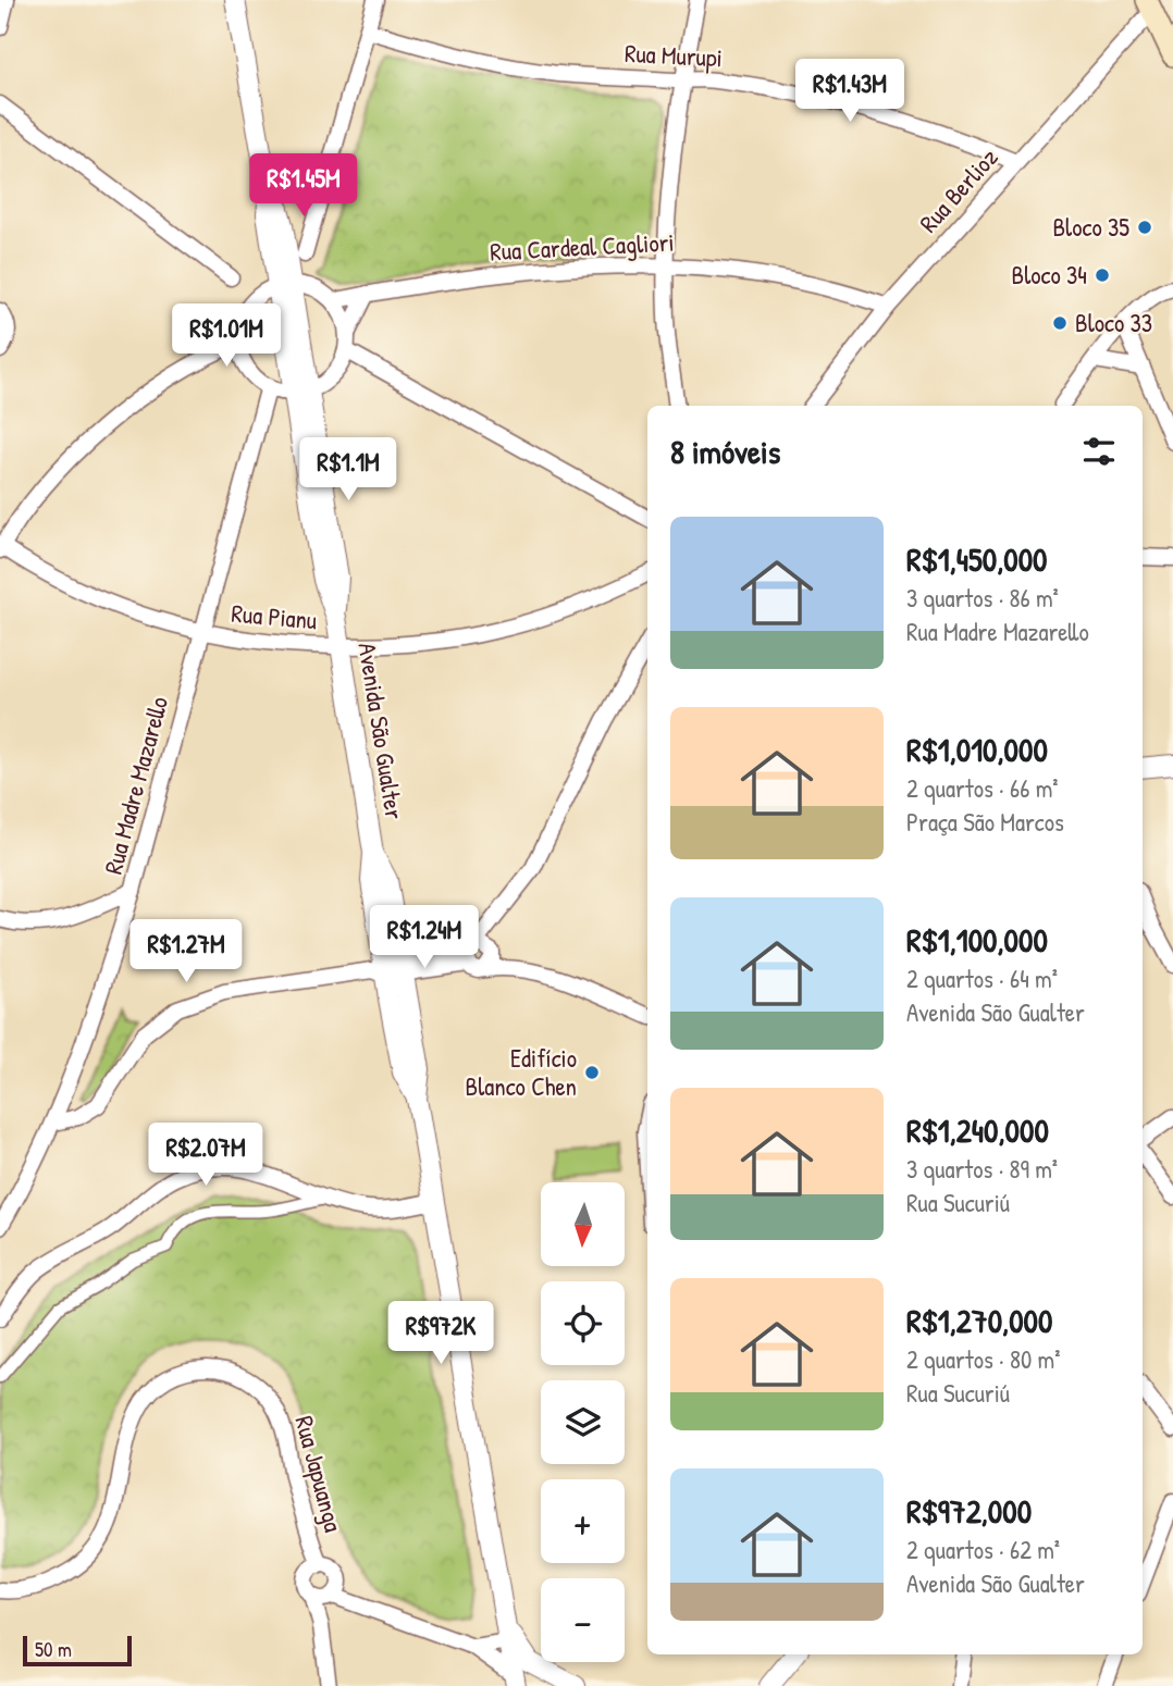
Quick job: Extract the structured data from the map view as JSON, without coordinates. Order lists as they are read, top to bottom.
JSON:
{
  "streets": {
    "street": [
      "Rua Murupi",
      "Rua Berlioz",
      "Rua Cardeal Cagliori",
      "Rua Pianu",
      "Avenida São Gualter",
      "Rua Madre Mazarello",
      "Rua Japuanga"
    ]
  },
  "crossings": [
    ["Rua Murupi", "Rua Berlioz"],
    ["Rua Berlioz", "Rua Cardeal Cagliori"],
    ["Rua Pianu", "Avenida São Gualter"],
    ["Rua Pianu", "Rua Madre Mazarello"]
  ],
  "places": [
    "Bloco 35",
    "Bloco 34",
    "Bloco 33",
    "Edifício Blanco Chen"
  ],
  "scale_bar": "50 m",
  "north": "bottom",
  "page": {
    "price": [
      "R$1.43M",
      "R$1.45M",
      "R$1.01M",
      "R$1.1M",
      "R$1.24M",
      "R$1.27M",
      "R$2.07M",
      "R$972K"
    ],
    "heading": "8 imóveis",
    "list": [
      {
        "name": "R$1,450,000",
        "note": "3 quartos · 86 m² · Rua Madre Mazarello"
      },
      {
        "name": "R$1,010,000",
        "note": "2 quartos · 66 m² · Praça São Marcos"
      },
      {
        "name": "R$1,100,000",
        "note": "2 quartos · 64 m² · Avenida São Gualter"
      },
      {
        "name": "R$1,240,000",
        "note": "3 quartos · 89 m² · Rua Sucuriú"
      },
      {
        "name": "R$1,270,000",
        "note": "2 quartos · 80 m² · Rua Sucuriú"
      },
      {
        "name": "R$972,000",
        "note": "2 quartos · 62 m² · Avenida São Gualter"
      }
    ],
    "map_buttons": ["+", "−"],
    "scale": "50 m"
  }
}
